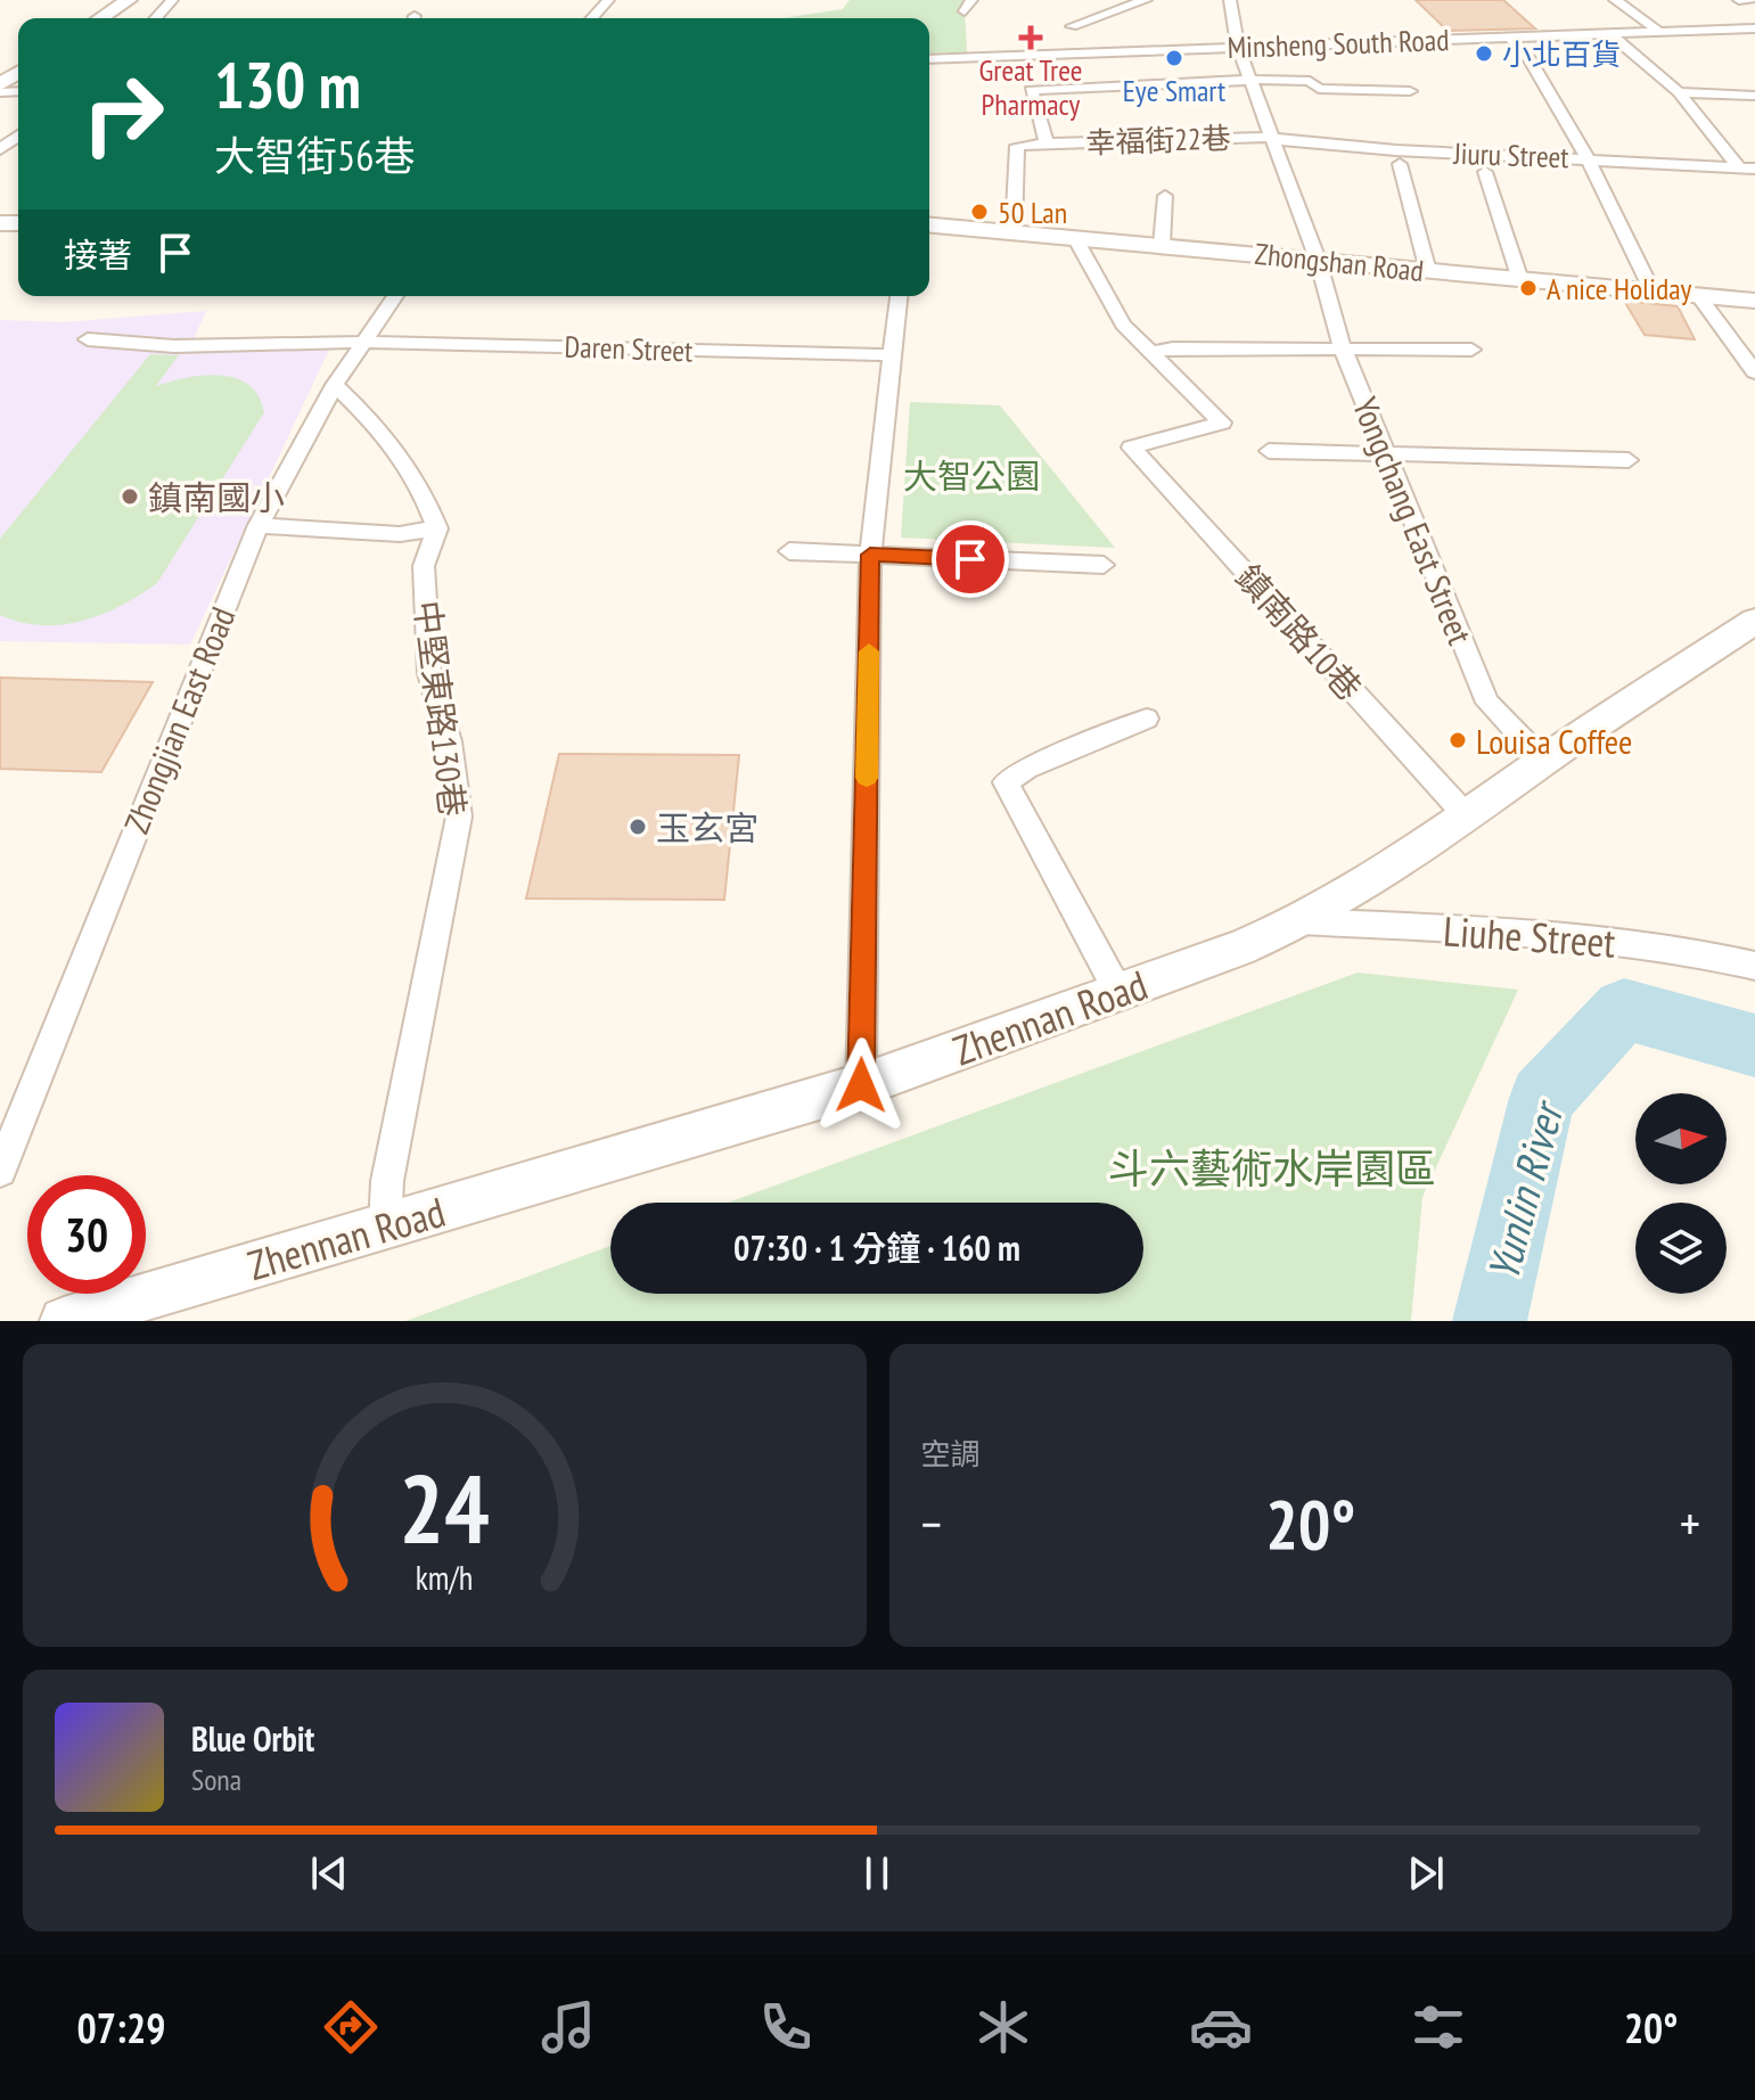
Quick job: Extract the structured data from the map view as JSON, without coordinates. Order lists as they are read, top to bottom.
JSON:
{
  "streets": {
    "street": [
      "Minsheng South Road",
      "幸福街22巷",
      "Jiuru Street",
      "Zhongshan Road",
      "Daren Street",
      "Yongchang East Street",
      "鎮南路10巷",
      "中堅東路130巷",
      "Zhongjian East Road",
      "Liuhe Street",
      "Zhennan Road"
    ]
  },
  "crossings": [
    ["Minsheng South Road", "Yongchang East Street"],
    ["幸福街22巷", "Jiuru Street"],
    ["幸福街22巷", "Yongchang East Street"],
    ["Jiuru Street", "Yongchang East Street"],
    ["Zhongshan Road", "Yongchang East Street"],
    ["Daren Street", "Zhongjian East Road"],
    ["Yongchang East Street", "Zhennan Road"],
    ["鎮南路10巷", "Zhennan Road"],
    ["中堅東路130巷", "Zhennan Road"],
    ["Liuhe Street", "Zhennan Road"]
  ],
  "water": ["Yunlin River"],
  "parks": ["大智公園", "斗六藝術水岸園區"],
  "places": {
    "health": ["Great Tree Pharmacy"],
    "other": [
      "小北百貨",
      "Eye Smart",
      "50 Lan",
      "A nice Holiday",
      "鎮南國小",
      "Louisa Coffee",
      "玉玄宮"
    ]
  },
  "north": "right",
  "page": {
    "turn": ["130 m", "大智街56巷"],
    "then": "接著",
    "limit": "30",
    "trip": "07:30 · 1 分鐘 · 160 m",
    "tile": "空調",
    "heat": ["−", "20°", "+"],
    "song": ["Blue Orbit", "Sona"],
    "tabs": ["07:29", "20°"],
    "gauge": ["24", "km/h"]
  }
}
